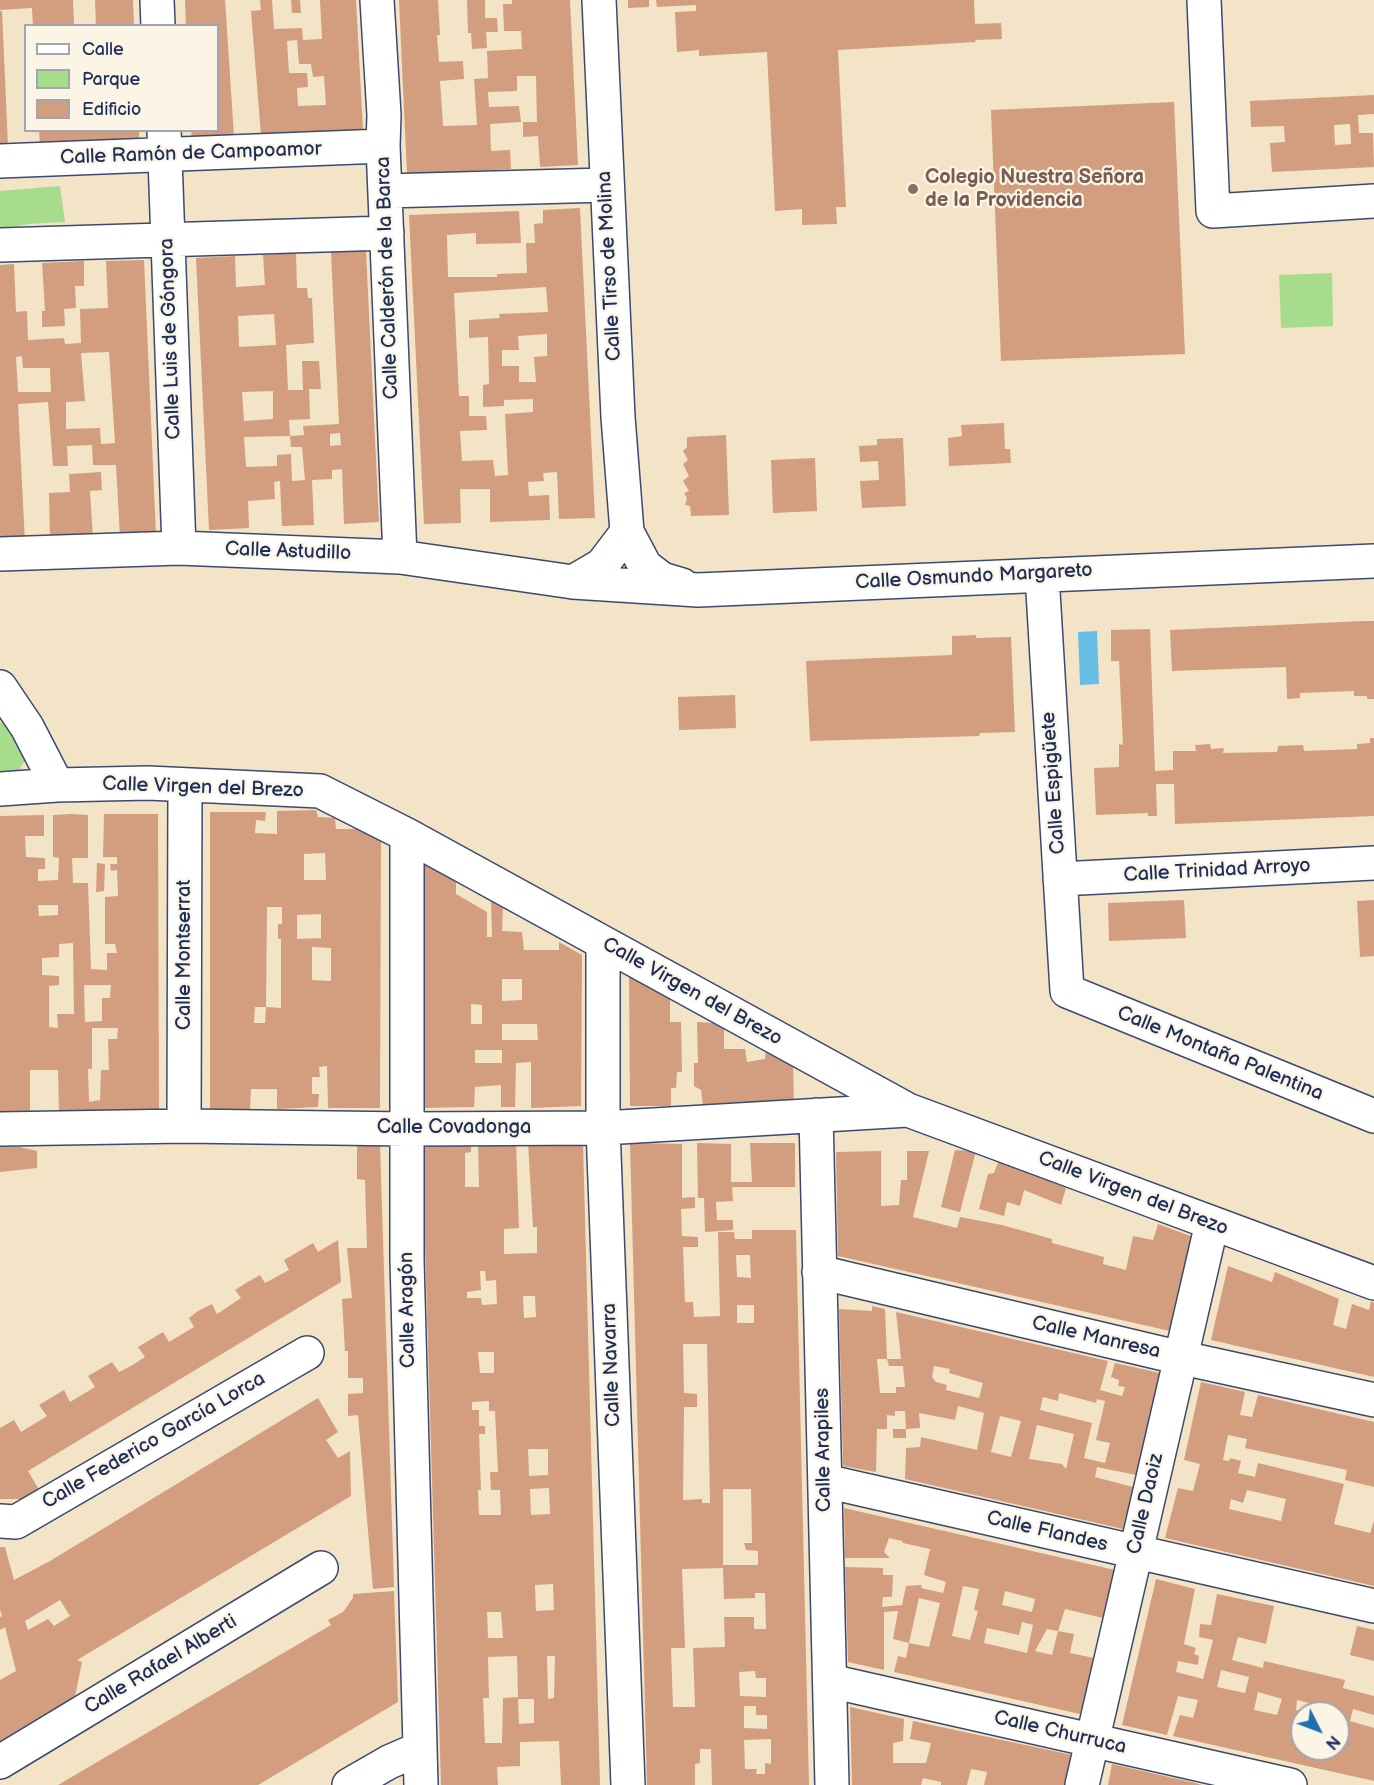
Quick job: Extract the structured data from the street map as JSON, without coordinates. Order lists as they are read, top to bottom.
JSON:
{
  "streets": {
    "street": [
      "Calle Ramón de Campoamor",
      "Calle Tirso de Molina",
      "Calle Calderón de la Barca",
      "Calle Luis de Góngora",
      "Calle Astudillo",
      "Calle Osmundo Margareto",
      "Calle Espigüete",
      "Calle Virgen del Brezo",
      "Calle Trinidad Arroyo",
      "Calle Montserrat",
      "Calle Montaña Palentina",
      "Calle Covadonga",
      "Calle Aragón",
      "Calle Manresa",
      "Calle Navarra",
      "Calle Federico García Lorca",
      "Calle Arapiles",
      "Calle Daoiz",
      "Calle Flandes",
      "Calle Rafael Alberti",
      "Calle Churruca"
    ]
  },
  "crossings": [
    ["Calle Ramón de Campoamor", "Calle Calderón de la Barca"],
    ["Calle Ramón de Campoamor", "Calle Luis de Góngora"],
    ["Calle Tirso de Molina", "Calle Osmundo Margareto"],
    ["Calle Calderón de la Barca", "Calle Astudillo"],
    ["Calle Luis de Góngora", "Calle Astudillo"],
    ["Calle Astudillo", "Calle Osmundo Margareto"],
    ["Calle Osmundo Margareto", "Calle Espigüete"],
    ["Calle Espigüete", "Calle Trinidad Arroyo"],
    ["Calle Espigüete", "Calle Montaña Palentina"],
    ["Calle Virgen del Brezo", "Calle Montserrat"],
    ["Calle Virgen del Brezo", "Calle Covadonga"],
    ["Calle Virgen del Brezo", "Calle Aragón"],
    ["Calle Virgen del Brezo", "Calle Navarra"],
    ["Calle Virgen del Brezo", "Calle Daoiz"],
    ["Calle Montserrat", "Calle Covadonga"],
    ["Calle Covadonga", "Calle Aragón"],
    ["Calle Covadonga", "Calle Navarra"],
    ["Calle Covadonga", "Calle Arapiles"],
    ["Calle Manresa", "Calle Arapiles"],
    ["Calle Manresa", "Calle Daoiz"],
    ["Calle Arapiles", "Calle Flandes"],
    ["Calle Arapiles", "Calle Churruca"],
    ["Calle Daoiz", "Calle Flandes"],
    ["Calle Daoiz", "Calle Churruca"]
  ],
  "places": ["Colegio Nuestra Señora de la Providencia"],
  "legend": ["Calle", "Parque", "Edificio"],
  "north": "bottom right"
}
